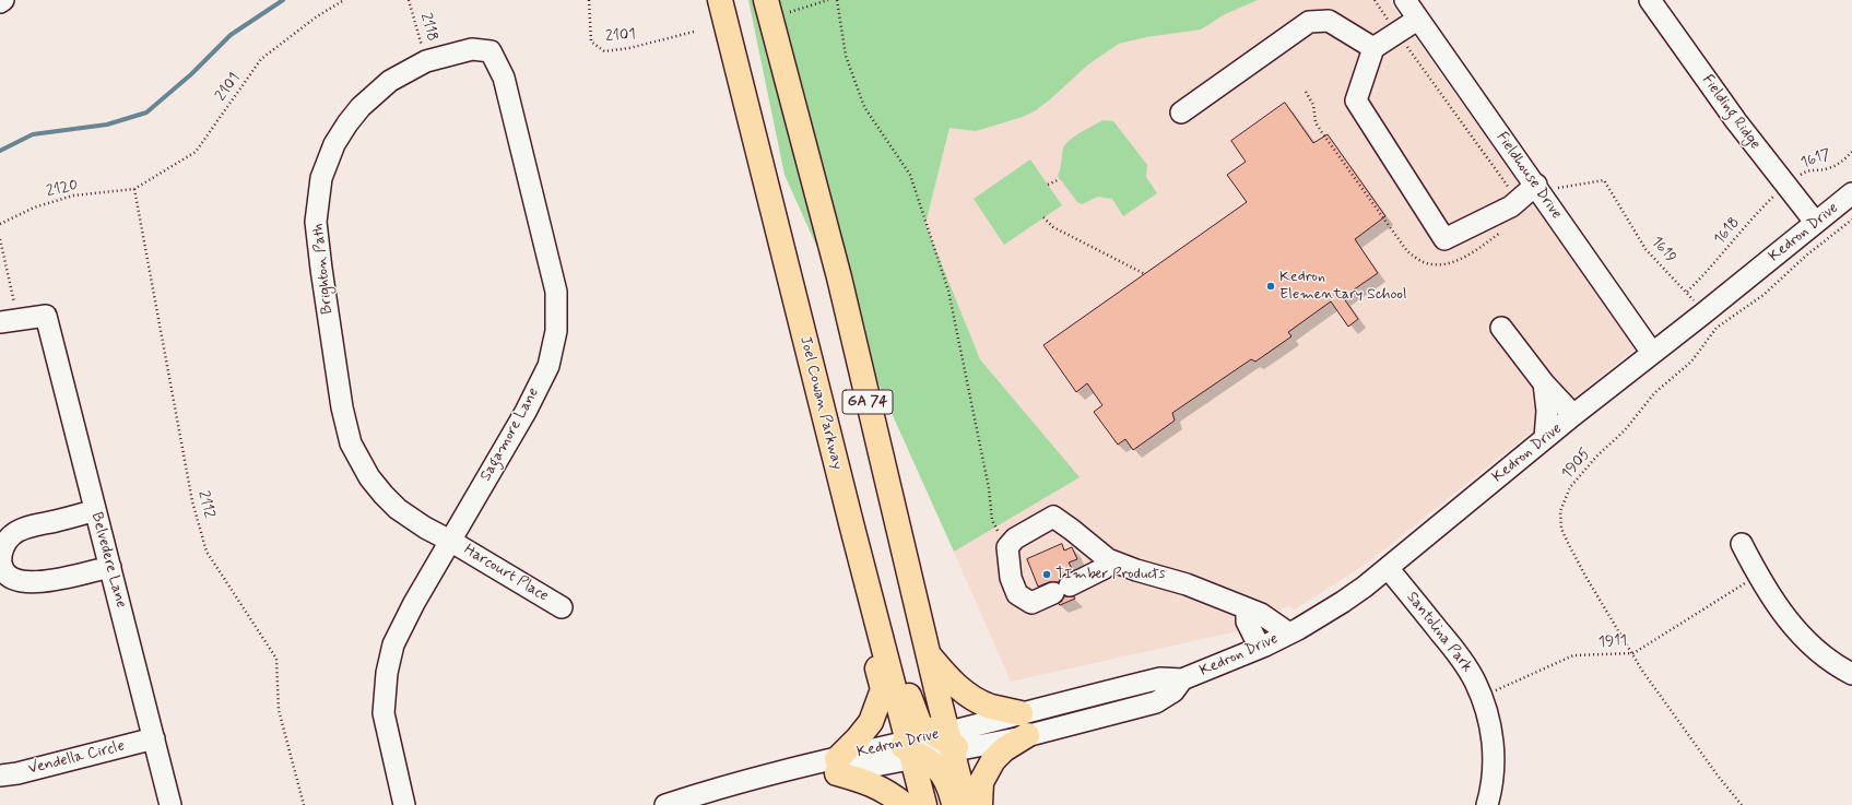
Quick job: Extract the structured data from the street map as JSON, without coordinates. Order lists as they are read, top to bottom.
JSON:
{
  "streets": {
    "main road": ["GA 74", "Joel Cowan Parkway"],
    "street": [
      "Fielding Ridge",
      "Fieldhouse Drive",
      "Kedron Drive",
      "Brighton Path",
      "Sagamore Lane",
      "Belvedere Lane",
      "Harcourt Place",
      "Santolina Park",
      "Vendella Circle"
    ],
    "path": [
      "2118",
      "2101",
      "1617",
      "2120",
      "1618",
      "1619",
      "1905",
      "2112",
      "1911"
    ]
  },
  "crossings": [
    ["2118", "Brighton Path"],
    ["2101", "2120"],
    ["2101", "2112"],
    ["Fielding Ridge", "1617"],
    ["Fielding Ridge", "1618"],
    ["Fielding Ridge", "Kedron Drive"],
    ["1617", "1618"],
    ["Fieldhouse Drive", "Kedron Drive"],
    ["2120", "2112"],
    ["1618", "1619"],
    ["Kedron Drive", "1619"],
    ["Kedron Drive", "GA 74"],
    ["Kedron Drive", "Joel Cowan Parkway"],
    ["Kedron Drive", "1905"],
    ["Kedron Drive", "Santolina Park"],
    ["1619", "1905"],
    ["Brighton Path", "Sagamore Lane"],
    ["Brighton Path", "Harcourt Place"],
    ["Sagamore Lane", "Harcourt Place"],
    ["1905", "1911"],
    ["Belvedere Lane", "Vendella Circle"],
    ["Santolina Park", "1911"]
  ],
  "places": ["Kedron Elementary School", "TImber Products"]
}
